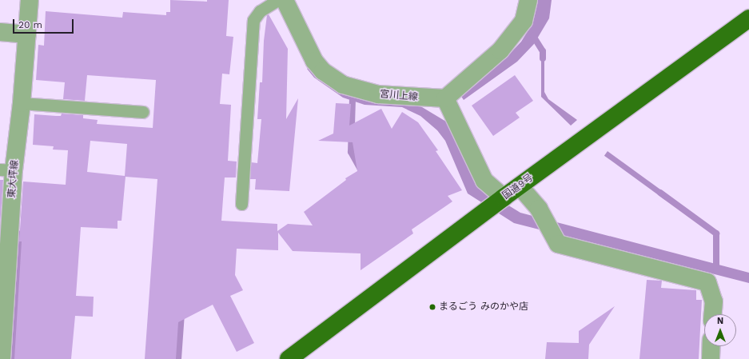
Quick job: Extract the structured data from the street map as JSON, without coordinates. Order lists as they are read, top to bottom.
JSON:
{
  "streets": {
    "highway": ["国道9号"],
    "street": ["宮川上線", "東大坪線"]
  },
  "places": ["まるごう みのかや店"],
  "scale_bar": "20 m",
  "north": "top"
}
